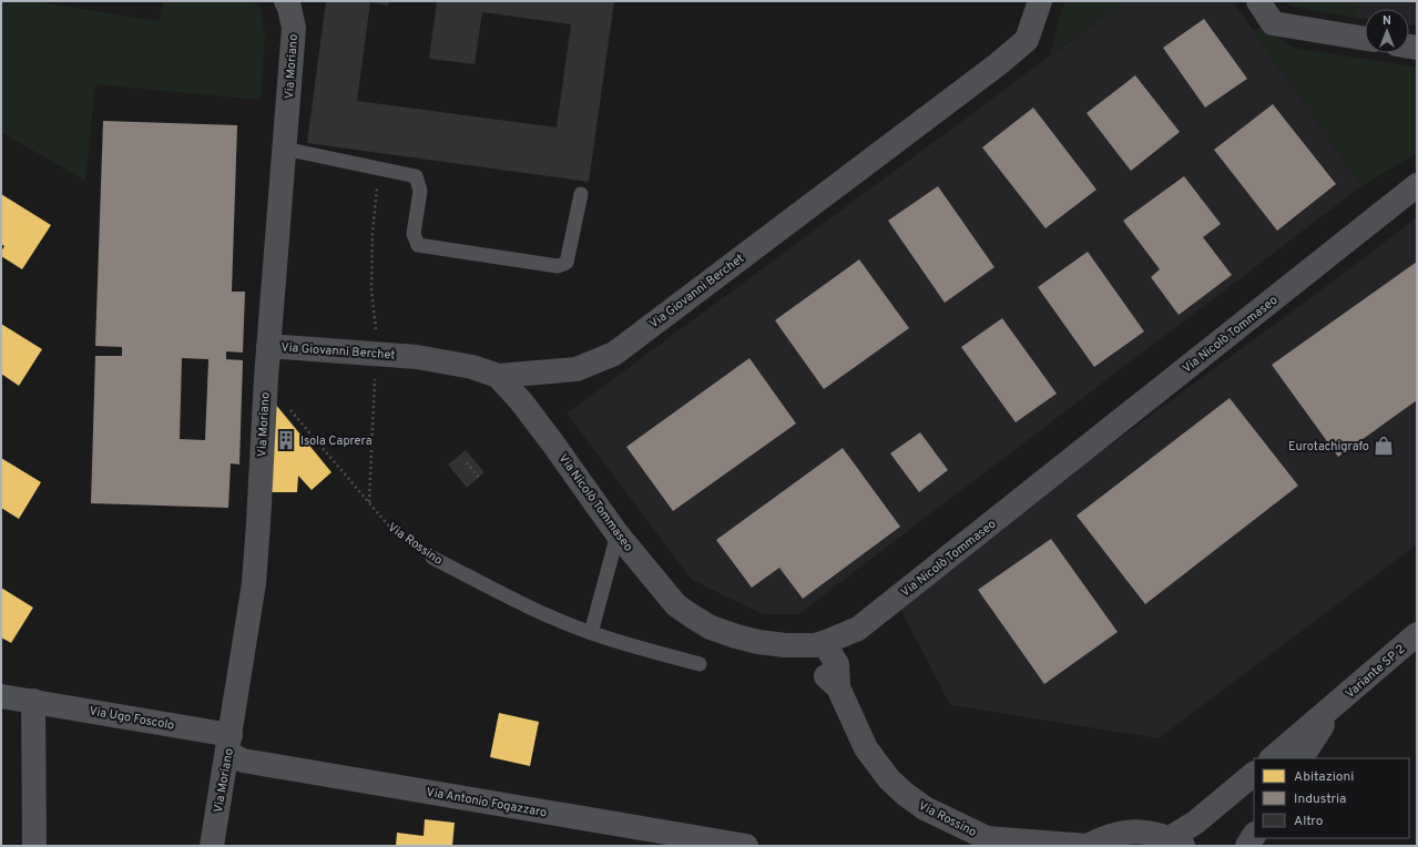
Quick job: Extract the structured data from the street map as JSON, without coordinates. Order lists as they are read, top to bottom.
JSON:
{
  "streets": {
    "street": [
      "Via Moriano",
      "Via Giovanni Berchet",
      "Via Nicolò Tommaseo",
      "Via Rossino",
      "Variante SP 2",
      "Via Ugo Foscolo",
      "Via Antonio Fogazzaro"
    ]
  },
  "crossings": [
    ["Via Moriano", "Via Ugo Foscolo"],
    ["Via Moriano", "Via Antonio Fogazzaro"],
    ["Via Giovanni Berchet", "Via Nicolò Tommaseo"],
    ["Via Nicolò Tommaseo", "Via Rossino"],
    ["Via Ugo Foscolo", "Via Antonio Fogazzaro"]
  ],
  "places": {
    "building": ["Isola Caprera"],
    "shop": ["Eurotachigrafo"]
  },
  "legend": ["Abitazioni", "Industria", "Altro"],
  "north": "top"
}
